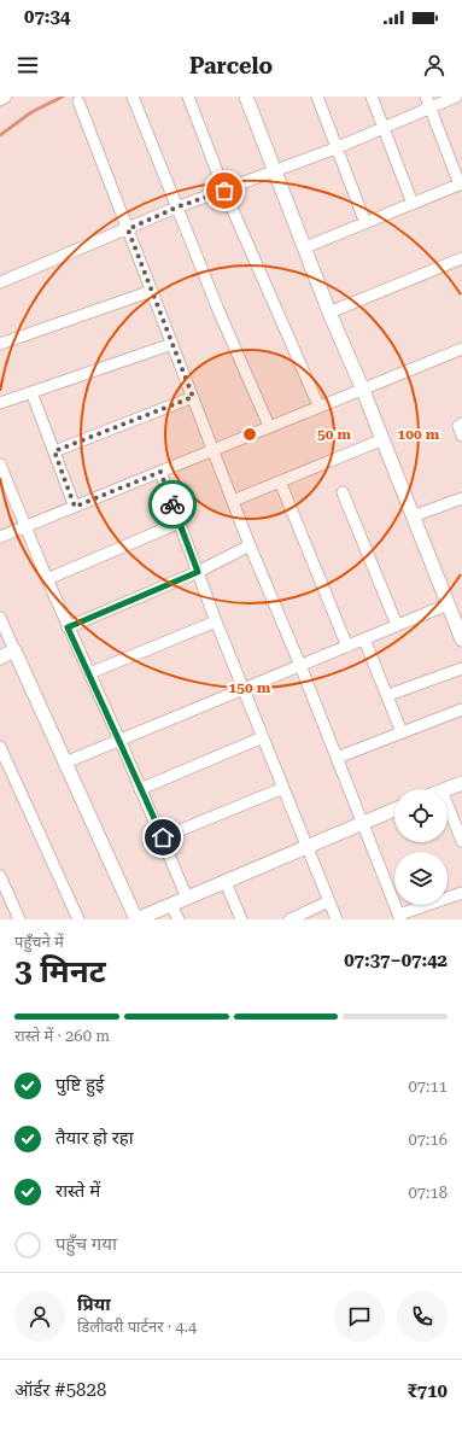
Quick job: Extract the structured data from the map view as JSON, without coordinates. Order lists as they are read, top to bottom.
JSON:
{
  "page": {
    "status": "07:34",
    "header": "Parcelo",
    "heading": ["3 मिनट", "पहुँचने में", "07:37–07:42"],
    "panel": [
      "प्रिया",
      "डिलीवरी पार्टनर · 4.4",
      "ऑर्डर #5828",
      "₹710"
    ],
    "bar": "रास्ते में · 260 m",
    "list": [
      ["पुष्टि हुई", "07:11"],
      ["तैयार हो रहा", "07:16"],
      ["रास्ते में", "07:18"],
      "पहुँच गया"
    ]
  },
  "rings": ["50 m", "100 m", "150 m"]
}
